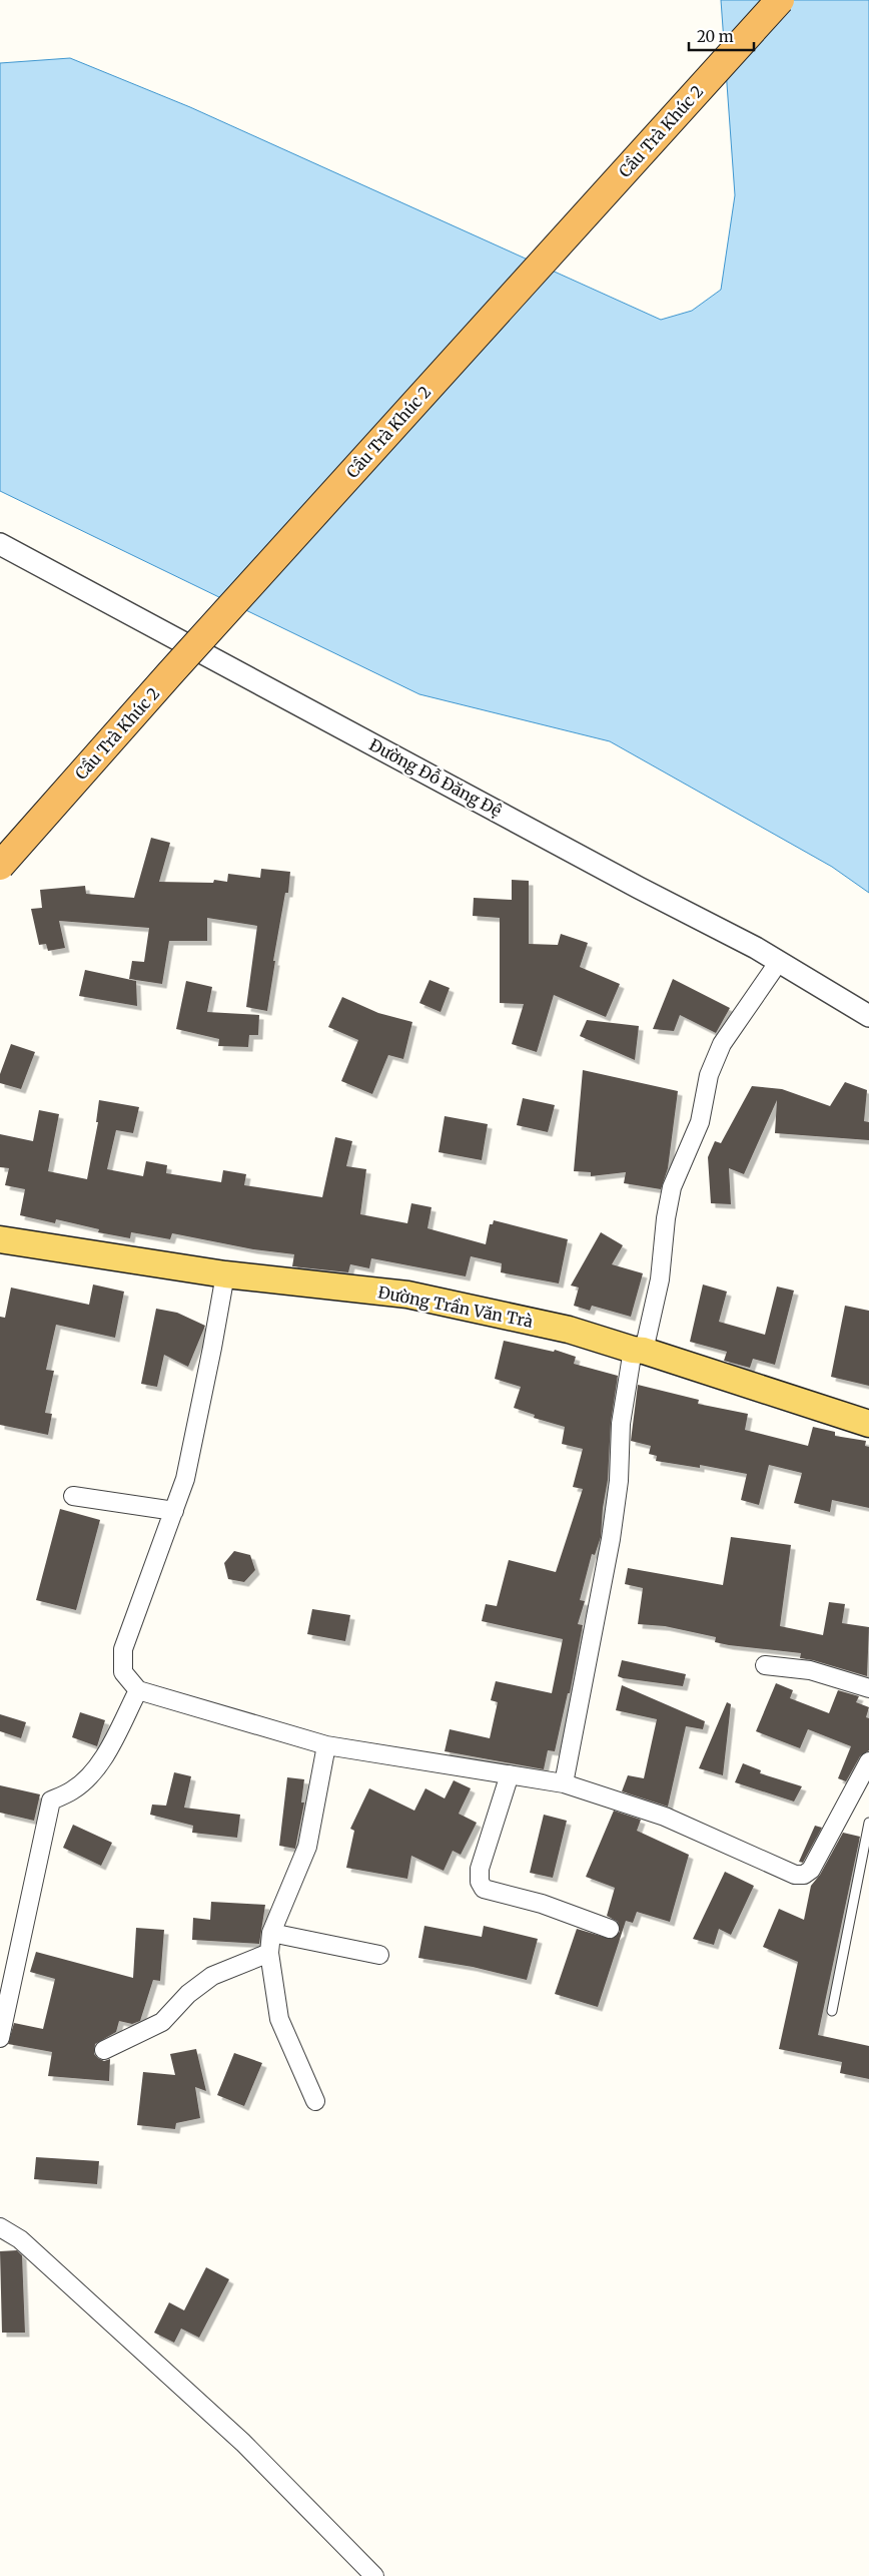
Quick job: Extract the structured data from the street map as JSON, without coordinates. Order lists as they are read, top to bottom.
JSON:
{
  "streets": {
    "highway": ["Cầu Trà Khúc 2"],
    "main road": ["Đường Trần Văn Trà"],
    "street": ["Đường Đỗ Đăng Đệ"]
  },
  "scale_bar": "20 m"
}
